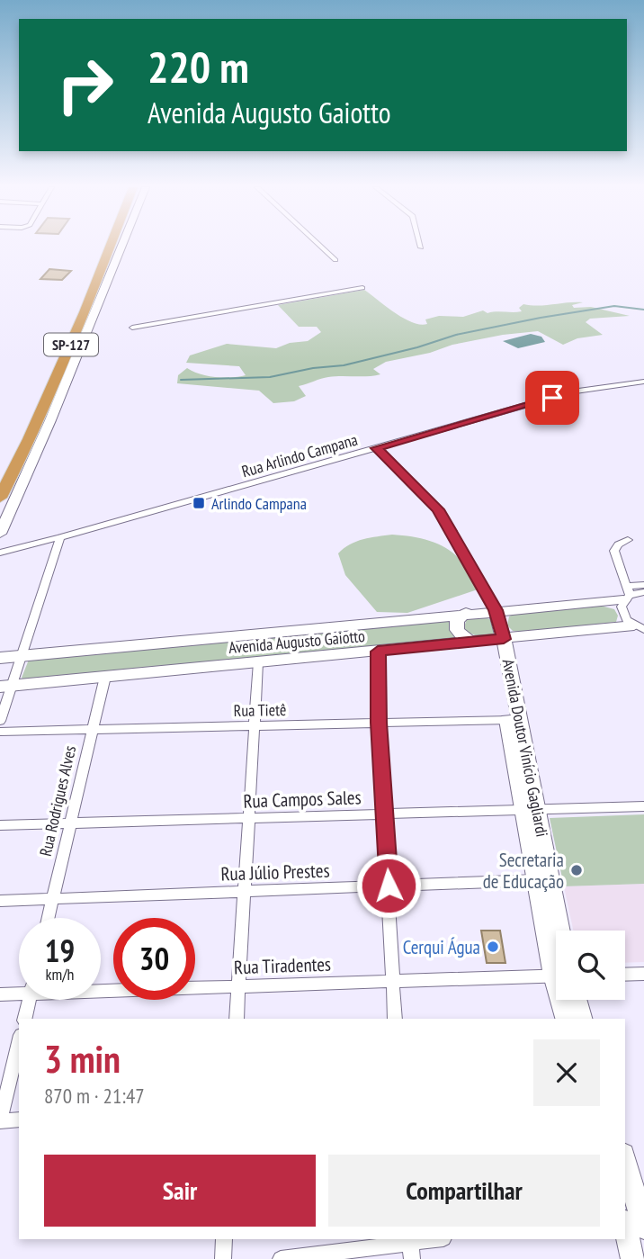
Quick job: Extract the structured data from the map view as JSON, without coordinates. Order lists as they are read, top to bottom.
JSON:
{
  "streets": {
    "highway": ["SP-127"],
    "street": [
      "Rua Arlindo Campana",
      "Avenida Augusto Gaiotto",
      "Rua Tietê",
      "Avenida Doutor Vinício Gagliardi",
      "Rua Campos Sales",
      "Rua Rodrigues Alves",
      "Rua Júlio Prestes",
      "Rua Tiradentes"
    ]
  },
  "crossings": [
    ["Avenida Augusto Gaiotto", "Avenida Doutor Vinício Gagliardi"],
    ["Avenida Augusto Gaiotto", "Rua Rodrigues Alves"],
    ["Rua Tietê", "Avenida Doutor Vinício Gagliardi"],
    ["Rua Tietê", "Rua Rodrigues Alves"],
    ["Avenida Doutor Vinício Gagliardi", "Rua Campos Sales"],
    ["Avenida Doutor Vinício Gagliardi", "Rua Júlio Prestes"],
    ["Rua Campos Sales", "Rua Rodrigues Alves"],
    ["Rua Rodrigues Alves", "Rua Júlio Prestes"]
  ],
  "places": {
    "transit": ["Arlindo Campana"],
    "other": ["Secretaria de Educação", "Cerqui Água"]
  },
  "page": {
    "turn": ["220 m", "Avenida Augusto Gaiotto"],
    "speed": "19 km/h",
    "limit": "30",
    "heading": ["3 min", "870 m · 21:47"],
    "buttons": ["Sair", "Compartilhar"]
  }
}
